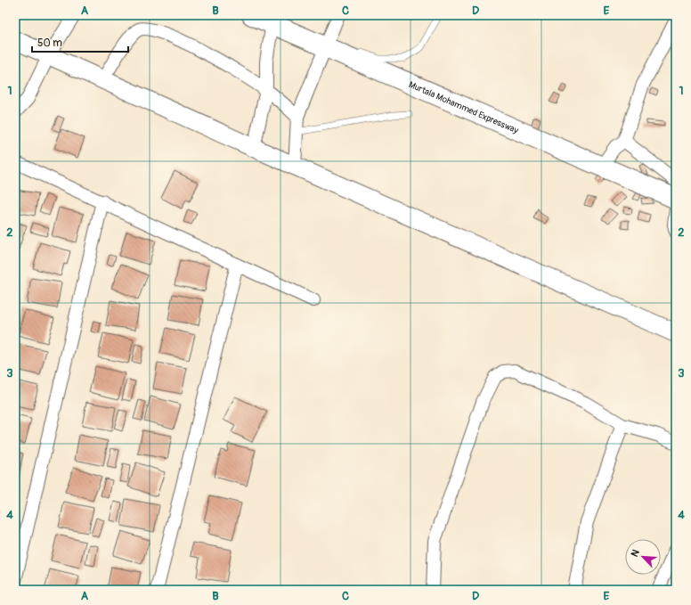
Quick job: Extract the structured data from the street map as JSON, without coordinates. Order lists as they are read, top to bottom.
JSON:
{
  "streets": {
    "main road": ["Murtala Mohammed Expressway"]
  },
  "scale_bar": "50 m",
  "north": "top left",
  "grid": {
    "columns": [
      "A",
      "B",
      "C",
      "D",
      "E"
    ],
    "rows": [
      "1",
      "2",
      "3",
      "4"
    ]
  }
}
